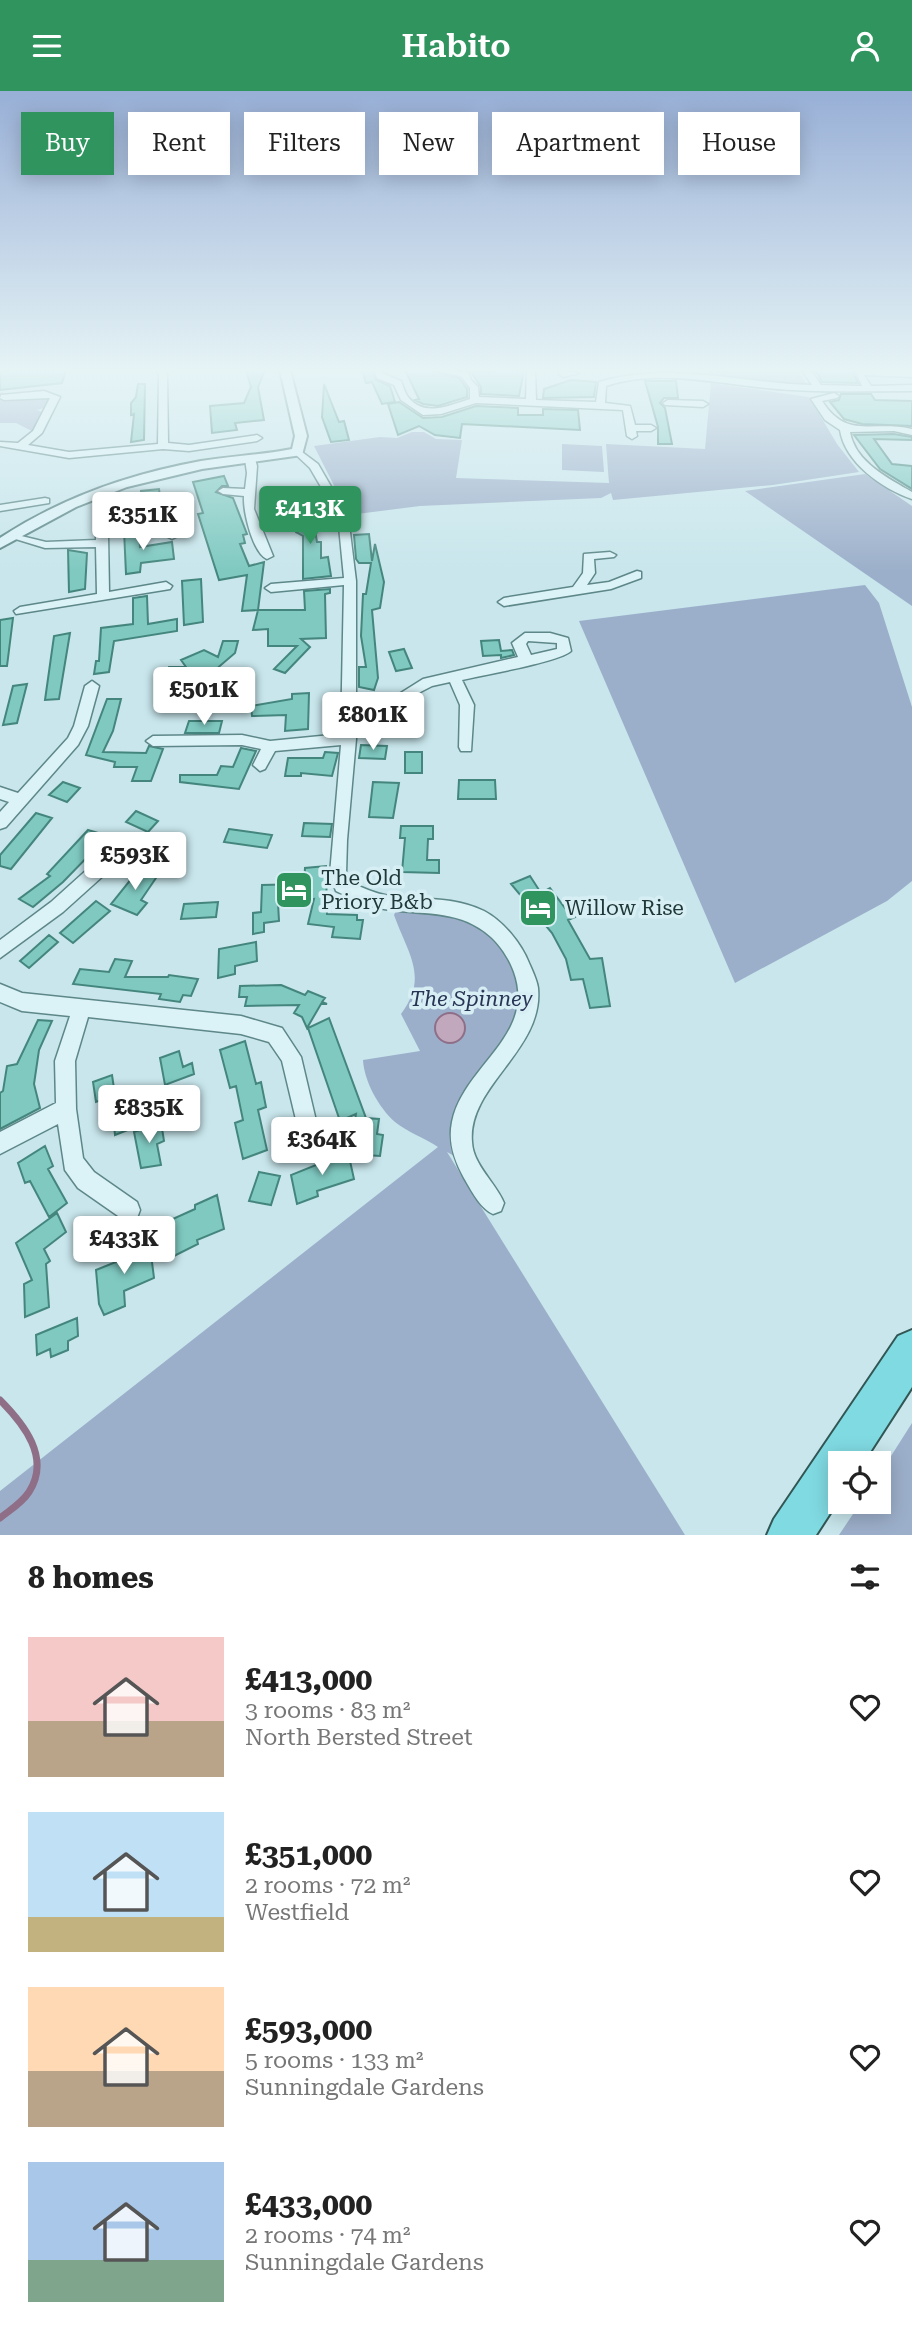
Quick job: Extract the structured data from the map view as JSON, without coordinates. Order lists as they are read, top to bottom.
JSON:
{
  "parks": ["The Spinney"],
  "places": {
    "hotel": ["The Old Priory B&b", "Willow Rise"]
  },
  "page": {
    "header": "Habito",
    "chip": [
      "Buy",
      "Rent",
      "Filters",
      "New",
      "Apartment",
      "House"
    ],
    "price": [
      "£413K",
      "£351K",
      "£501K",
      "£801K",
      "£593K",
      "£835K",
      "£364K",
      "£433K"
    ],
    "heading": "8 homes",
    "list": [
      {
        "name": "£413,000",
        "note": "3 rooms · 83 m² · North Bersted Street"
      },
      {
        "name": "£351,000",
        "note": "2 rooms · 72 m² · Westfield"
      },
      {
        "name": "£593,000",
        "note": "5 rooms · 133 m² · Sunningdale Gardens"
      },
      {
        "name": "£433,000",
        "note": "2 rooms · 74 m² · Sunningdale Gardens"
      }
    ]
  }
}
